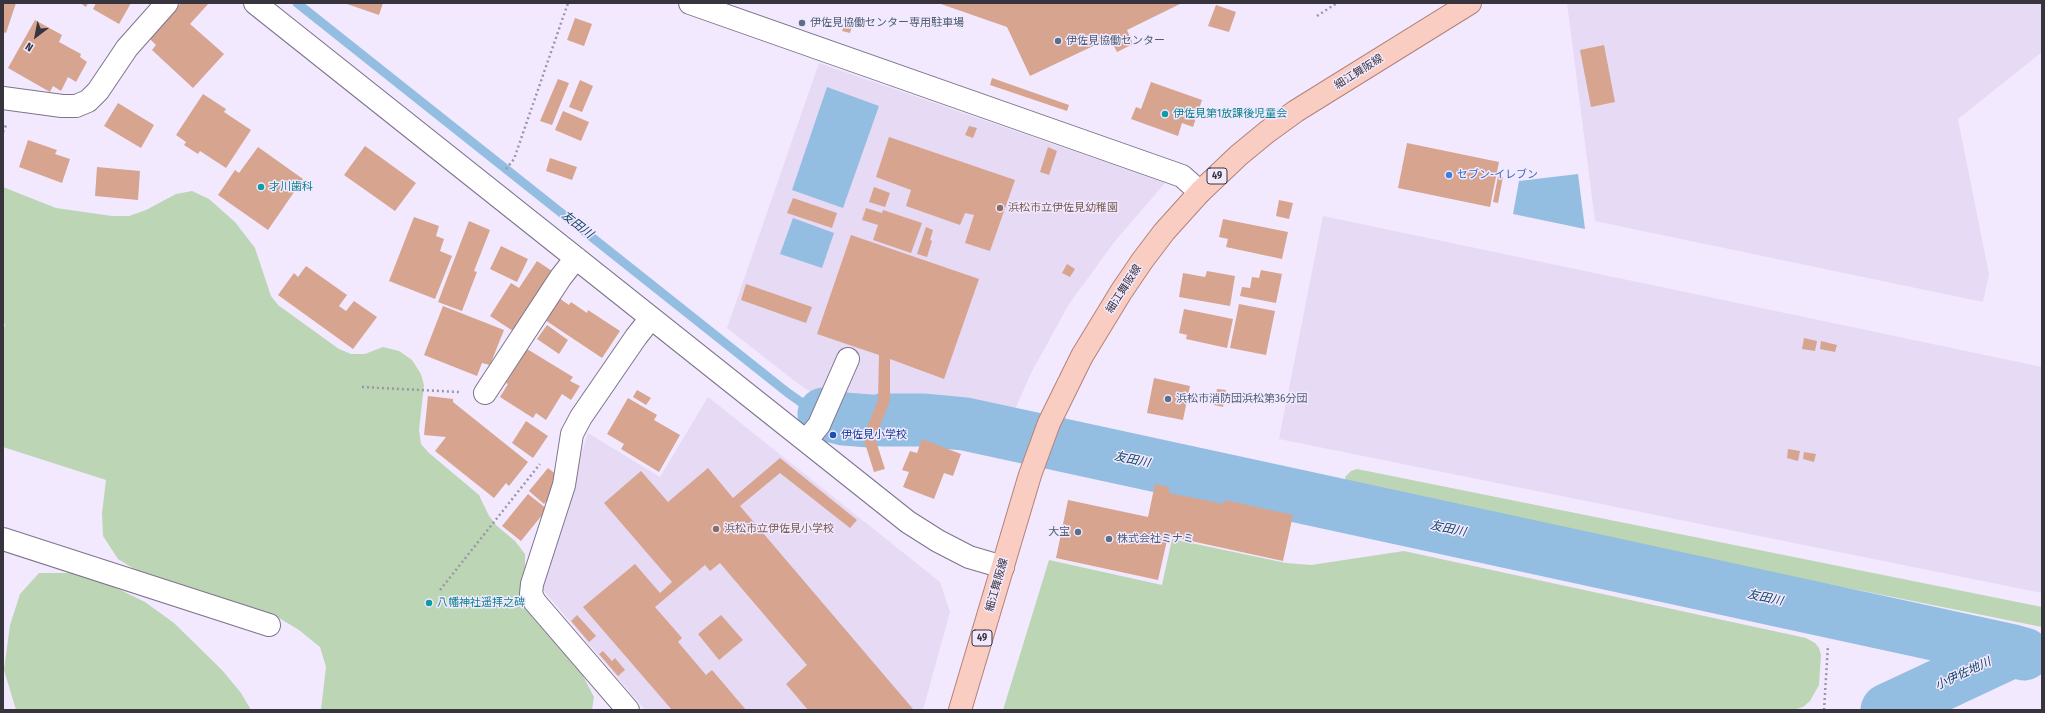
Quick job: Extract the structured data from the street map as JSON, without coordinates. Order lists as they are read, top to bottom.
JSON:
{
  "streets": {
    "main road": ["細江舞阪線", "49"]
  },
  "water": ["友田川", "小伊佐地川"],
  "places": [
    "伊佐見協働センター専用駐車場",
    "伊佐見協働センター",
    "伊佐見第1放課後児童会",
    "セブン-イレブン",
    "才川歯科",
    "浜松市立伊佐見幼稚園",
    "浜松市消防団浜松第36分団",
    "伊佐見小学校",
    "浜松市立伊佐見小学校",
    "大宝",
    "株式会社ミナミ",
    "八幡神社遥拝之碑"
  ],
  "north": "bottom left"
}
